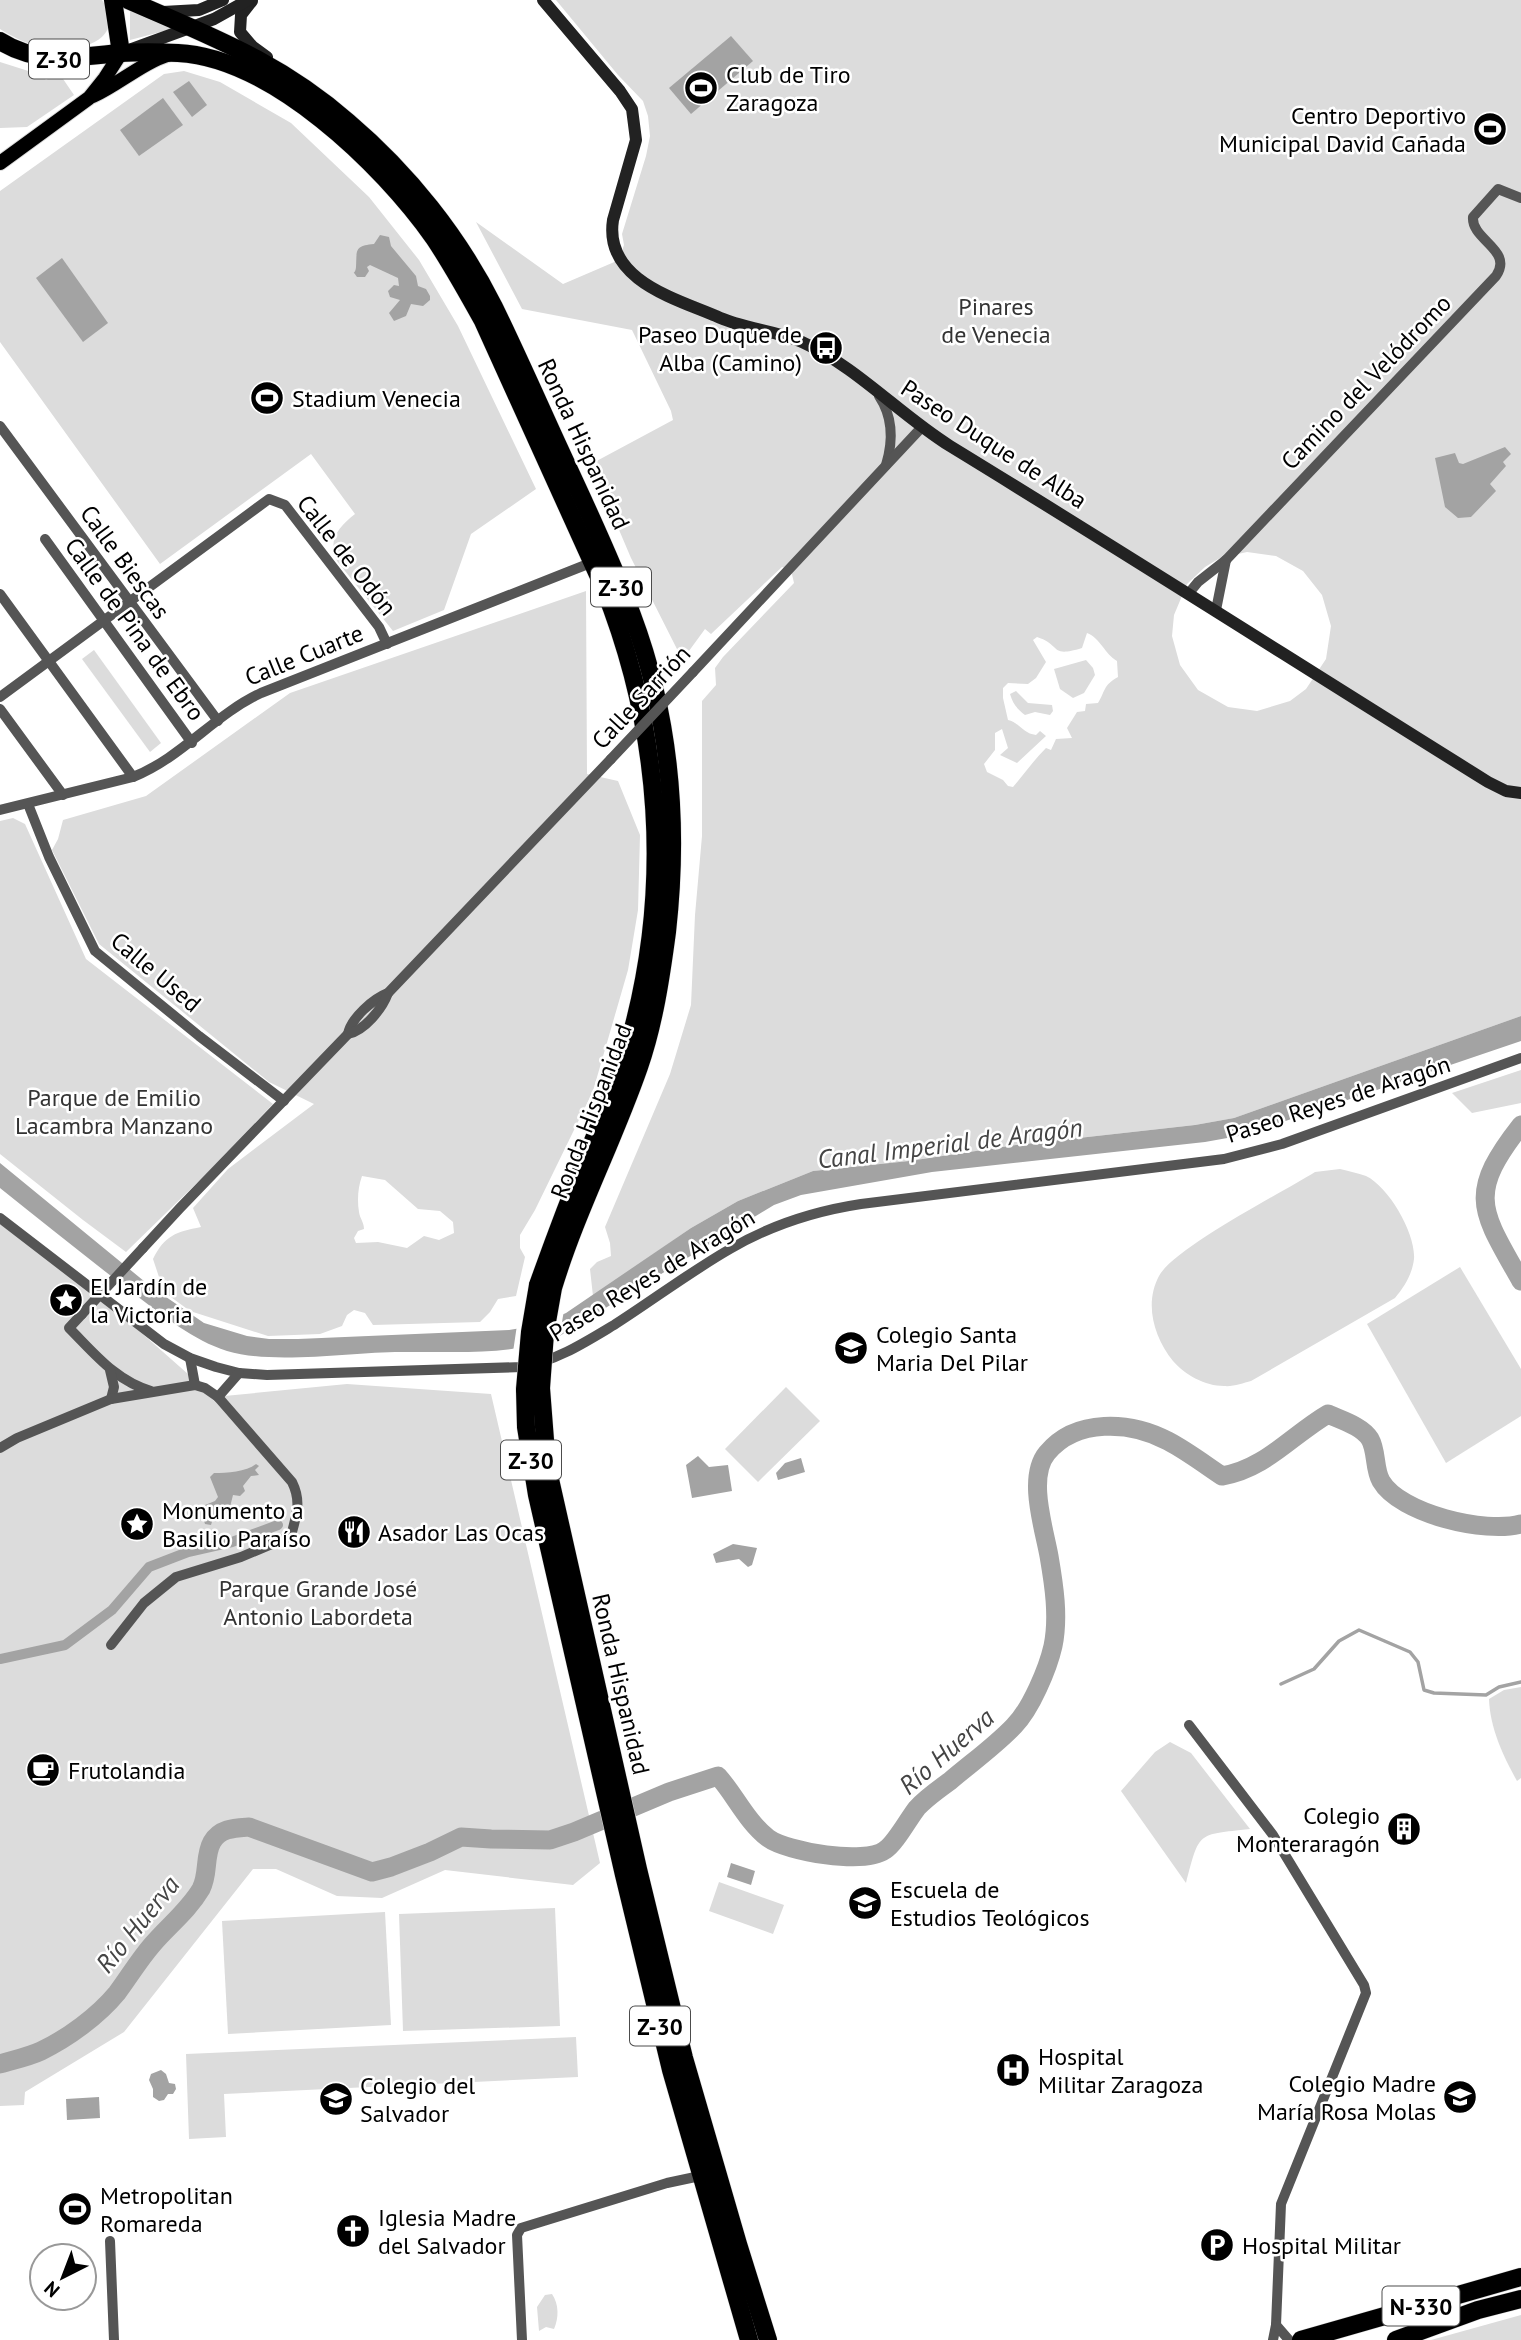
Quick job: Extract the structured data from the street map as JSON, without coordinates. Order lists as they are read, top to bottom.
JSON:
{
  "streets": {
    "highway": ["Z-30", "Ronda Hispanidad", "N-330"],
    "street": [
      "Camino del Velódromo",
      "Paseo Duque de Alba",
      "Calle de Odón",
      "Calle Biescas",
      "Calle de Pina de Ebro",
      "Calle Cuarte",
      "Calle Sarrión",
      "Calle Used",
      "Paseo Reyes de Aragón"
    ]
  },
  "crossings": [
    ["Z-30", "Ronda Hispanidad"],
    ["Camino del Velódromo", "Paseo Duque de Alba"],
    ["Ronda Hispanidad", "Calle Cuarte"],
    ["Paseo Duque de Alba", "Calle Sarrión"],
    ["Calle de Odón", "Calle Biescas"],
    ["Calle de Odón", "Calle Cuarte"],
    ["Calle Biescas", "Calle Cuarte"],
    ["Calle de Pina de Ebro", "Calle Cuarte"],
    ["Calle Cuarte", "Calle Used"],
    ["Calle Sarrión", "Calle Used"]
  ],
  "water": ["Canal Imperial de Aragón", "Río Huerva"],
  "parks": ["Pinares de Venecia", "Parque de Emilio Lacambra Manzano", "Parque Grande José Antonio Labordeta"],
  "places": {
    "sports": [
      "Club de Tiro Zaragoza",
      "Centro Deportivo Municipal David Cañada",
      "Stadium Venecia",
      "Metropolitan Romareda"
    ],
    "bus stop": ["Paseo Duque de Alba (Camino)"],
    "place": ["El Jardín de la Victoria", "Monumento a Basilio Paraíso"],
    "school or university": [
      "Colegio Santa Maria Del Pilar",
      "Escuela de Estudios Teológicos",
      "Colegio Madre María Rosa Molas",
      "Colegio del Salvador"
    ],
    "restaurant": ["Asador Las Ocas"],
    "cafe": ["Frutolandia"],
    "building": ["Colegio Monteraragón"],
    "hospital": ["Hospital Militar Zaragoza"],
    "church": ["Iglesia Madre del Salvador"],
    "parking": ["Hospital Militar"]
  },
  "north": "bottom left"
}
